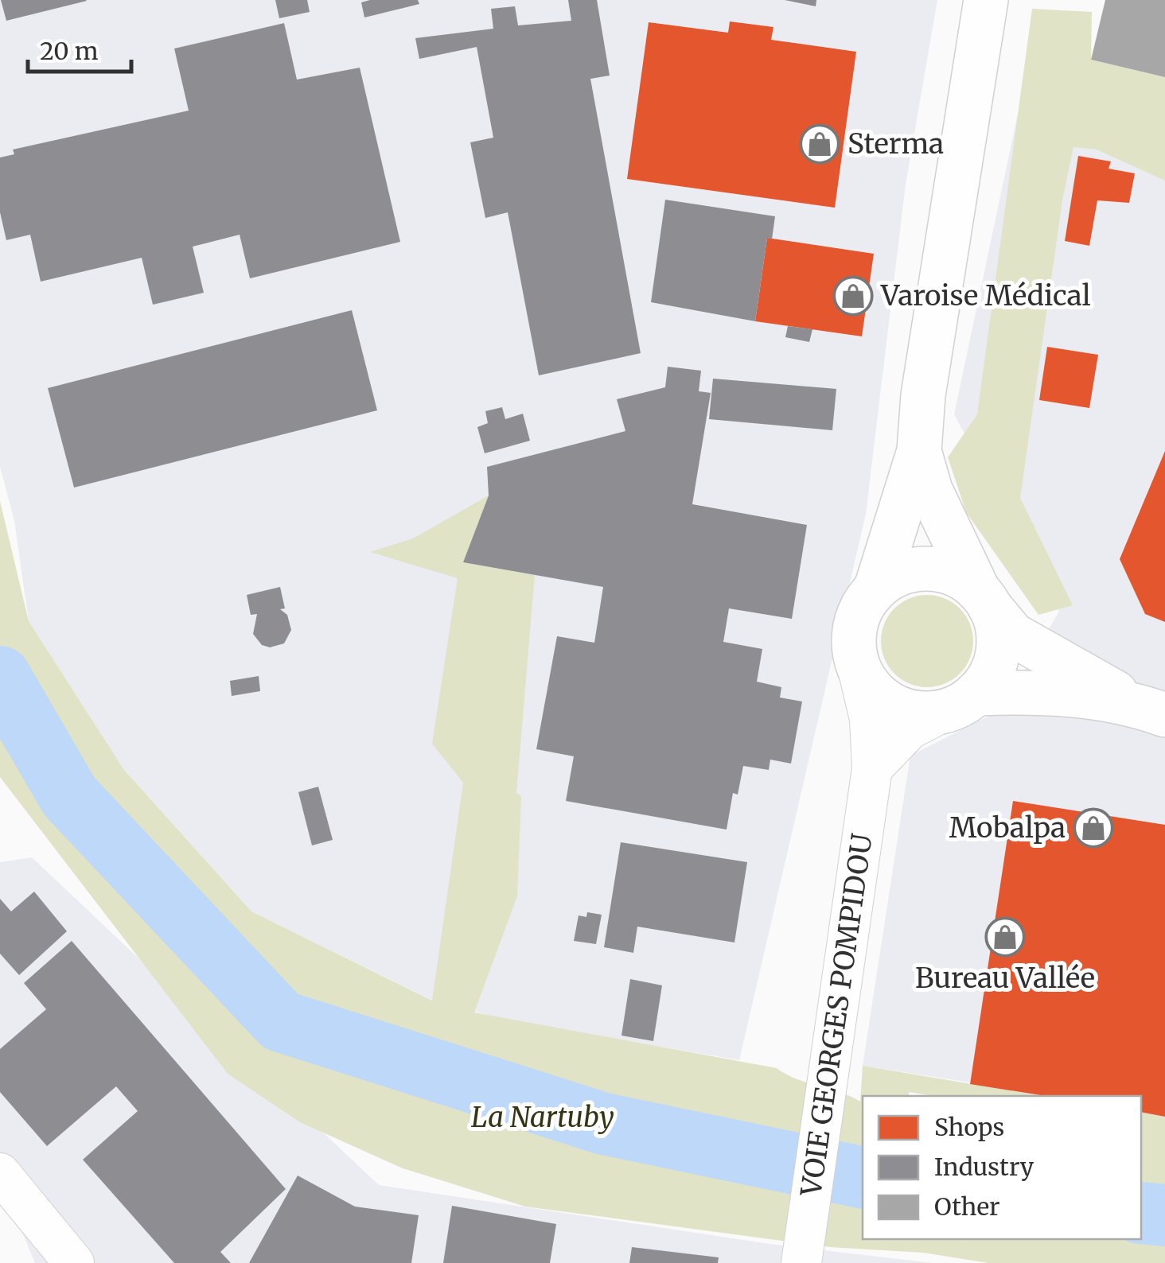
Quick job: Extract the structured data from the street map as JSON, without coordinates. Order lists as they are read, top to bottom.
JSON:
{
  "streets": {
    "street": ["VOIE GEORGES POMPIDOU"]
  },
  "parks": ["La Nartuby"],
  "places": {
    "shop": [
      "Sterma",
      "Varoise Médical",
      "Mobalpa",
      "Bureau Vallée"
    ]
  },
  "legend": ["Shops", "Industry", "Other"],
  "scale_bar": "20 m"
}
